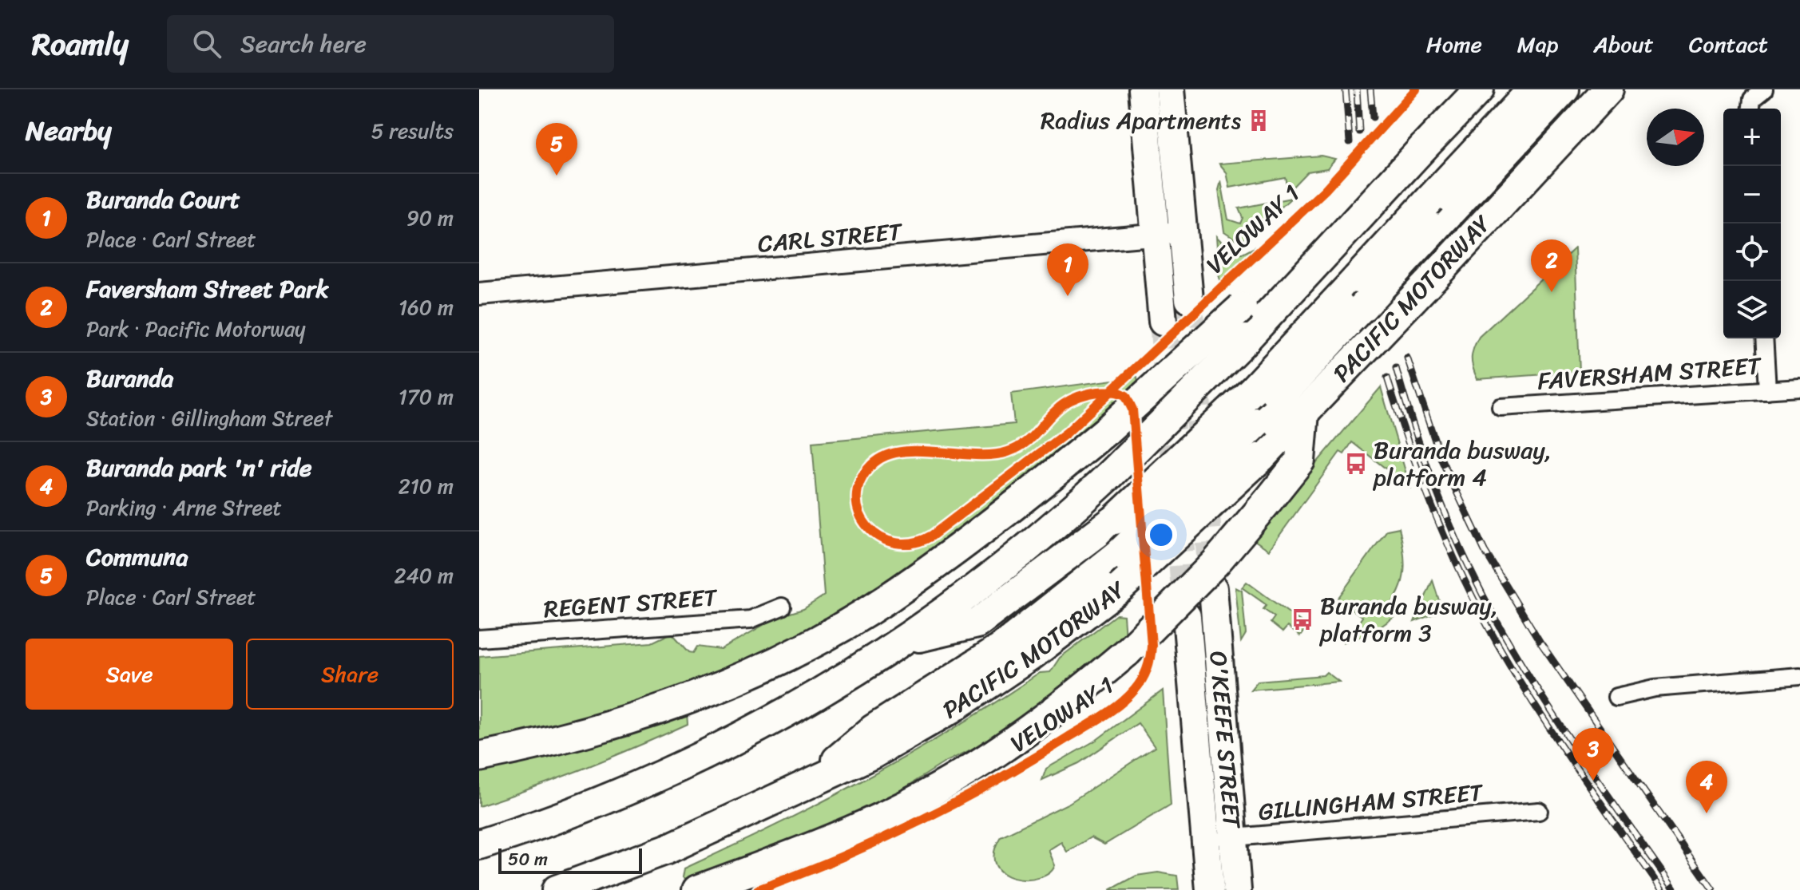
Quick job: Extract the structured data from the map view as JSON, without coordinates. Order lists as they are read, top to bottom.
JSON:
{
  "streets": {
    "highway": ["PACIFIC MOTORWAY", "O'KEEFE STREET"],
    "street": [
      "CARL STREET",
      "FAVERSHAM STREET",
      "REGENT STREET",
      "GILLINGHAM STREET"
    ],
    "cycle path": ["VELOWAY 1"]
  },
  "crossings": [
    ["O'KEEFE STREET", "GILLINGHAM STREET"]
  ],
  "places": {
    "building": ["Radius Apartments"],
    "bus stop": ["Buranda busway, platform 4", "Buranda busway, platform 3"]
  },
  "scale_bar": "50 m",
  "north": "right",
  "page": {
    "header": "Roamly",
    "search": "Search here",
    "nav": [
      "Home",
      "Map",
      "About",
      "Contact"
    ],
    "heading": ["Nearby", "5 results"],
    "map_buttons": ["+", "−"],
    "pins": [
      "5",
      "2",
      "1",
      "3",
      "4"
    ],
    "list": [
      {
        "mark": "1",
        "name": "Buranda Court",
        "note": "Place · Carl Street",
        "value": "90 m"
      },
      {
        "mark": "2",
        "name": "Faversham Street Park",
        "note": "Park · Pacific Motorway",
        "value": "160 m"
      },
      {
        "mark": "3",
        "name": "Buranda",
        "note": "Station · Gillingham Street",
        "value": "170 m"
      },
      {
        "mark": "4",
        "name": "Buranda park 'n' ride",
        "note": "Parking · Arne Street",
        "value": "210 m"
      },
      {
        "mark": "5",
        "name": "Communa",
        "note": "Place · Carl Street",
        "value": "240 m"
      }
    ],
    "buttons": ["Save", "Share"],
    "scale": "50 m"
  }
}
